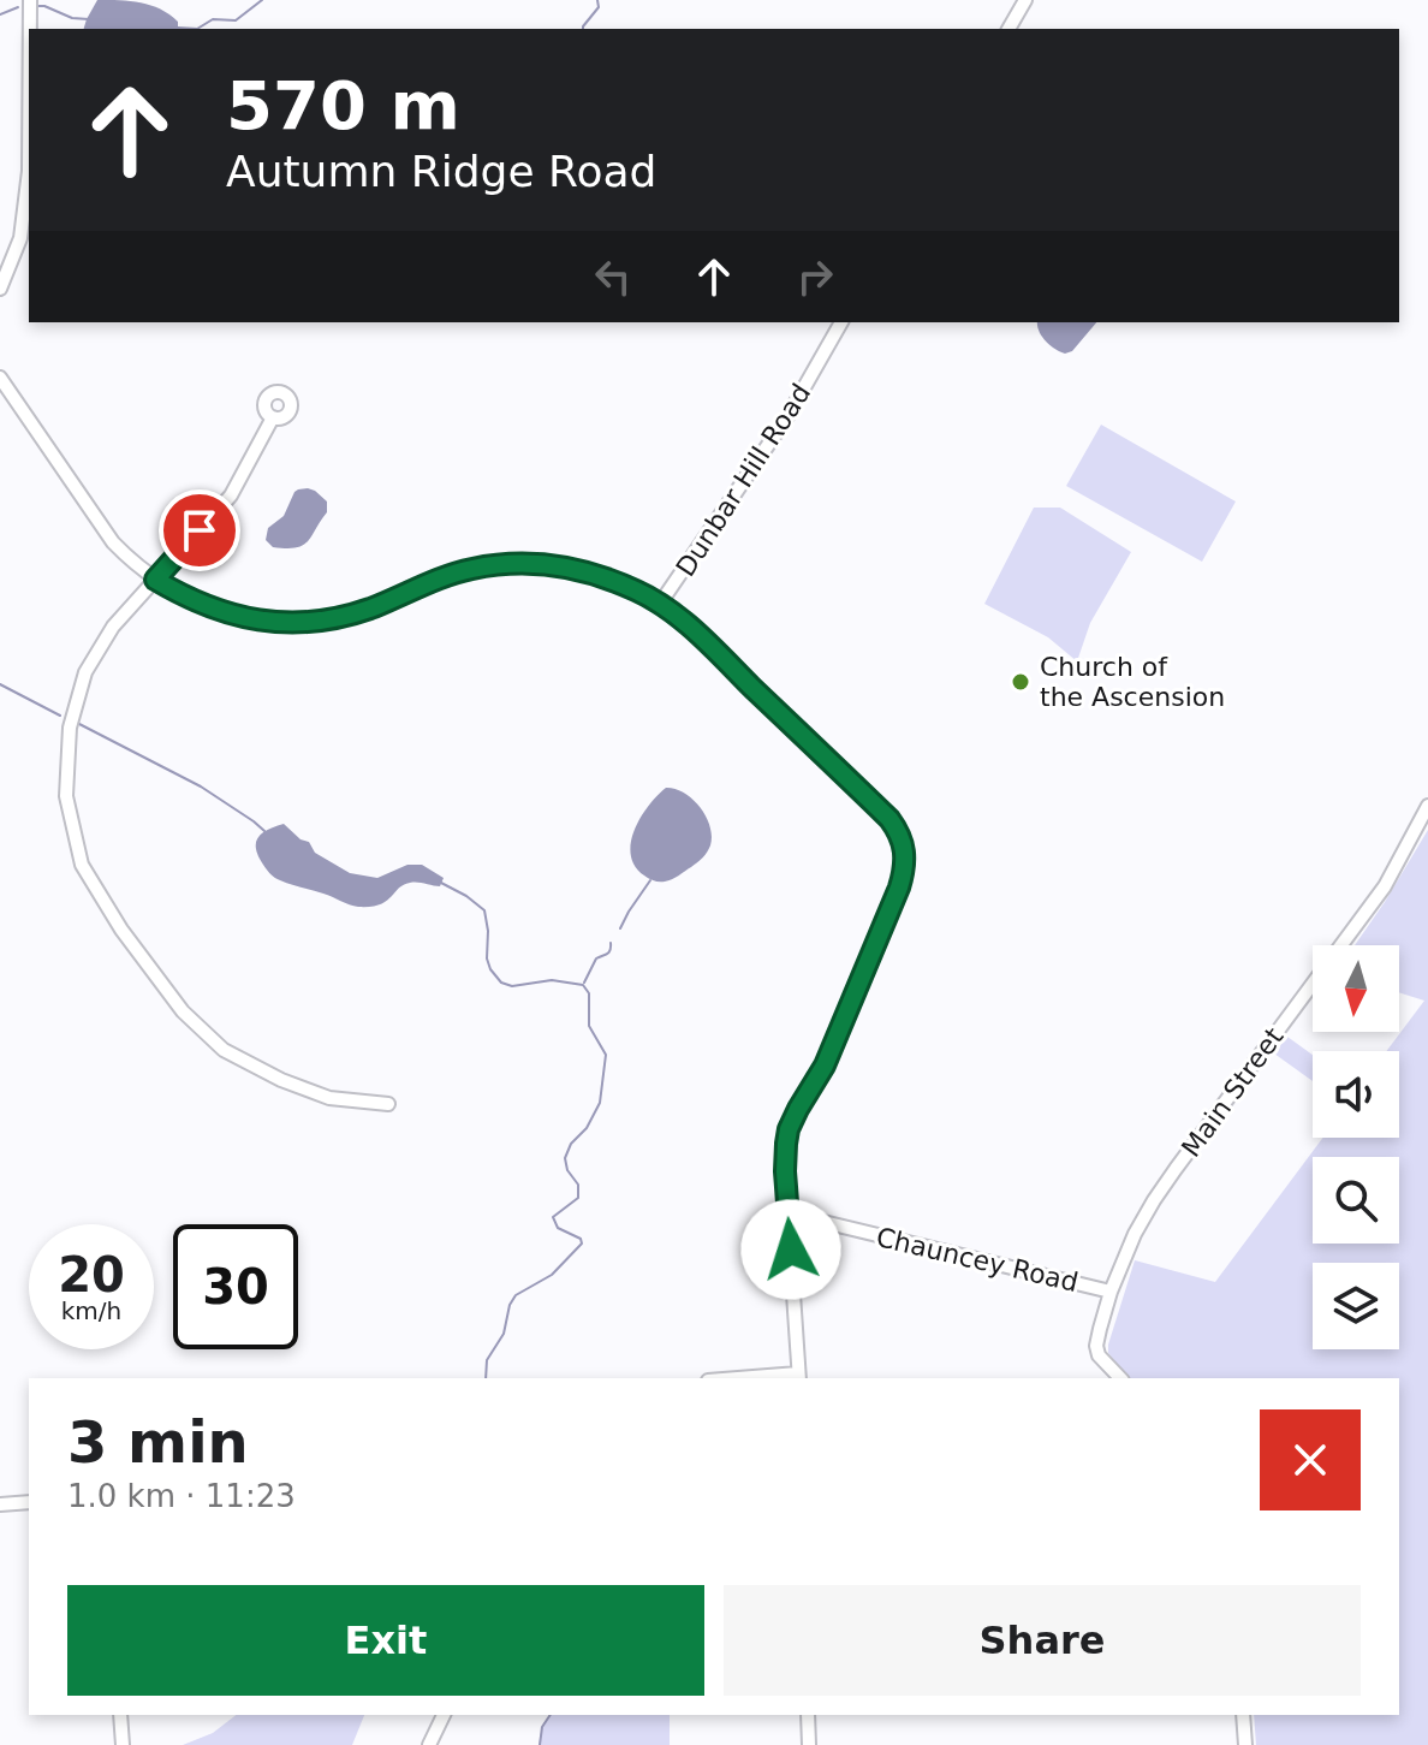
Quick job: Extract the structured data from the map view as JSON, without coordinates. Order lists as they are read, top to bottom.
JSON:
{
  "streets": {
    "street": ["Dunbar Hill Road", "Main Street", "Chauncey Road"]
  },
  "crossings": [
    ["Dunbar Hill Road", "Chauncey Road"],
    ["Main Street", "Chauncey Road"]
  ],
  "places": ["Church of the Ascension"],
  "north": "bottom",
  "page": {
    "turn": ["570 m", "Autumn Ridge Road"],
    "speed": "20 km/h",
    "limit": "30",
    "heading": ["3 min", "1.0 km · 11:23"],
    "buttons": ["Exit", "Share"]
  }
}
